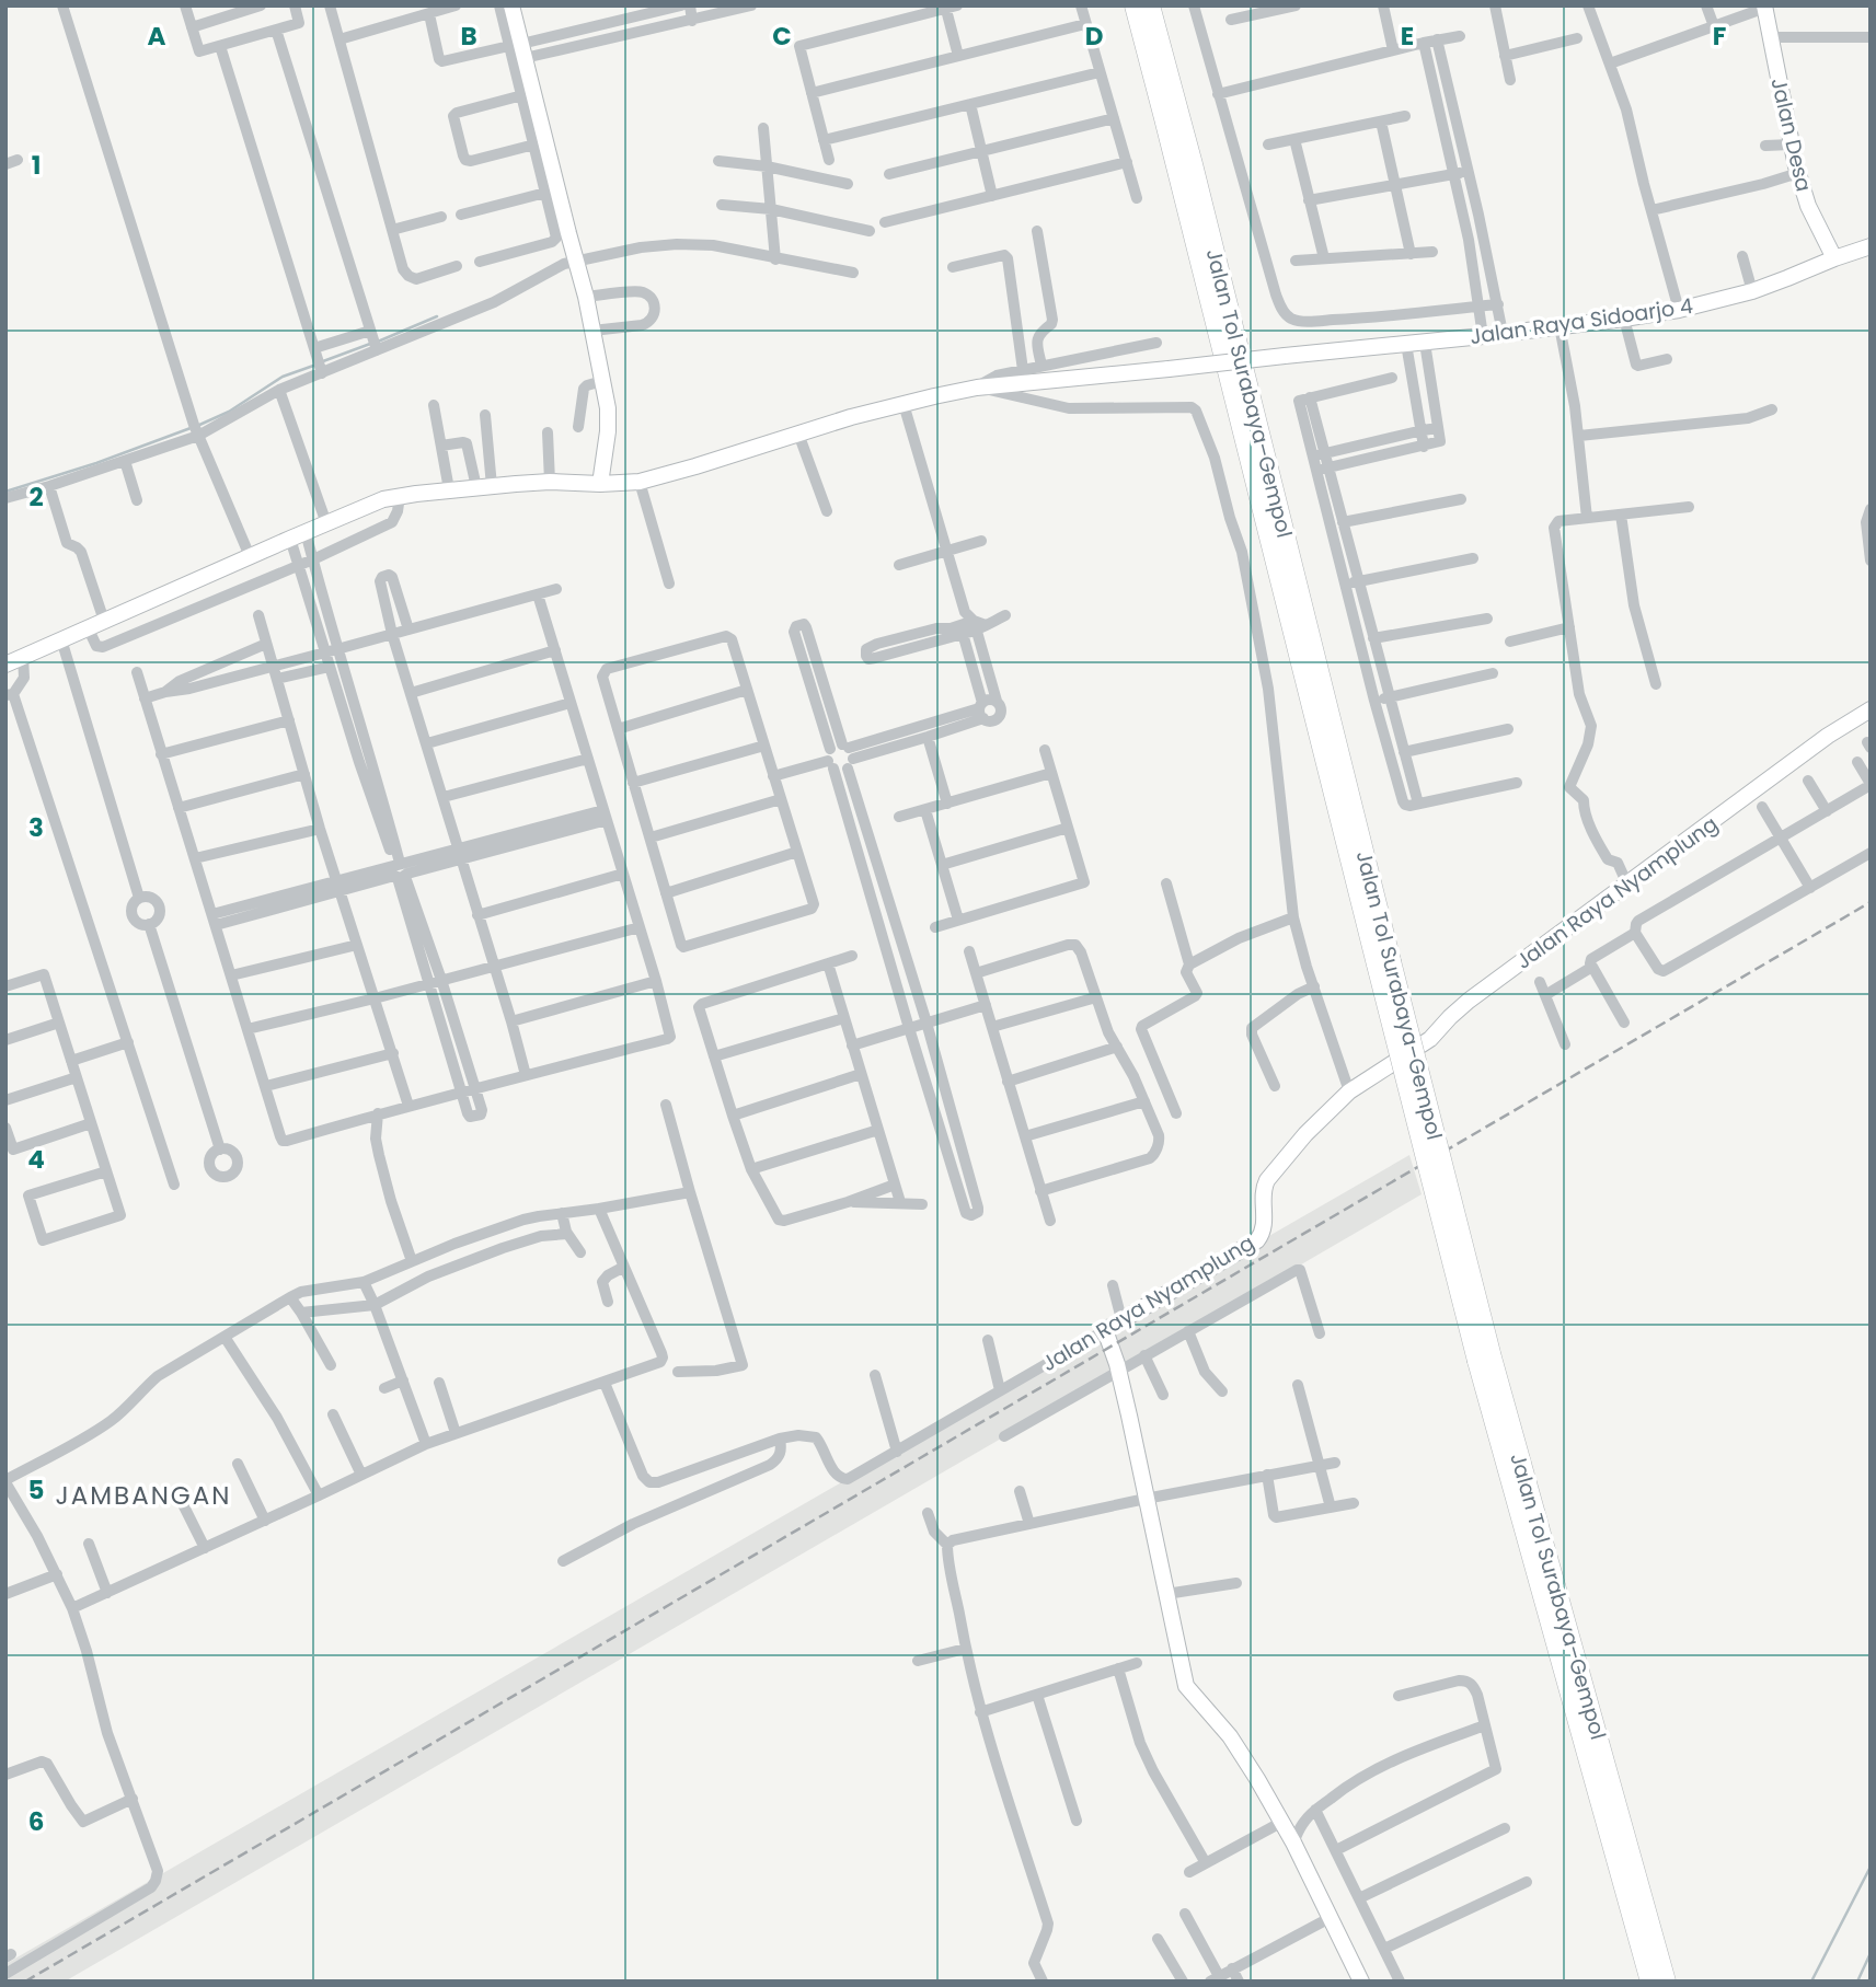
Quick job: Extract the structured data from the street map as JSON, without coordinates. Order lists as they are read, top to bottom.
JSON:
{
  "streets": {
    "highway": ["Jalan Tol Surabaya–Gempol"],
    "street": ["Jalan Desa", "Jalan Raya Sidoarjo 4", "Jalan Raya Nyamplung"]
  },
  "crossings": [
    ["Jalan Desa", "Jalan Raya Sidoarjo 4"]
  ],
  "districts": ["JAMBANGAN"],
  "grid": {
    "columns": [
      "A",
      "B",
      "C",
      "D",
      "E",
      "F"
    ],
    "rows": [
      "1",
      "2",
      "3",
      "4",
      "5",
      "6"
    ]
  }
}
